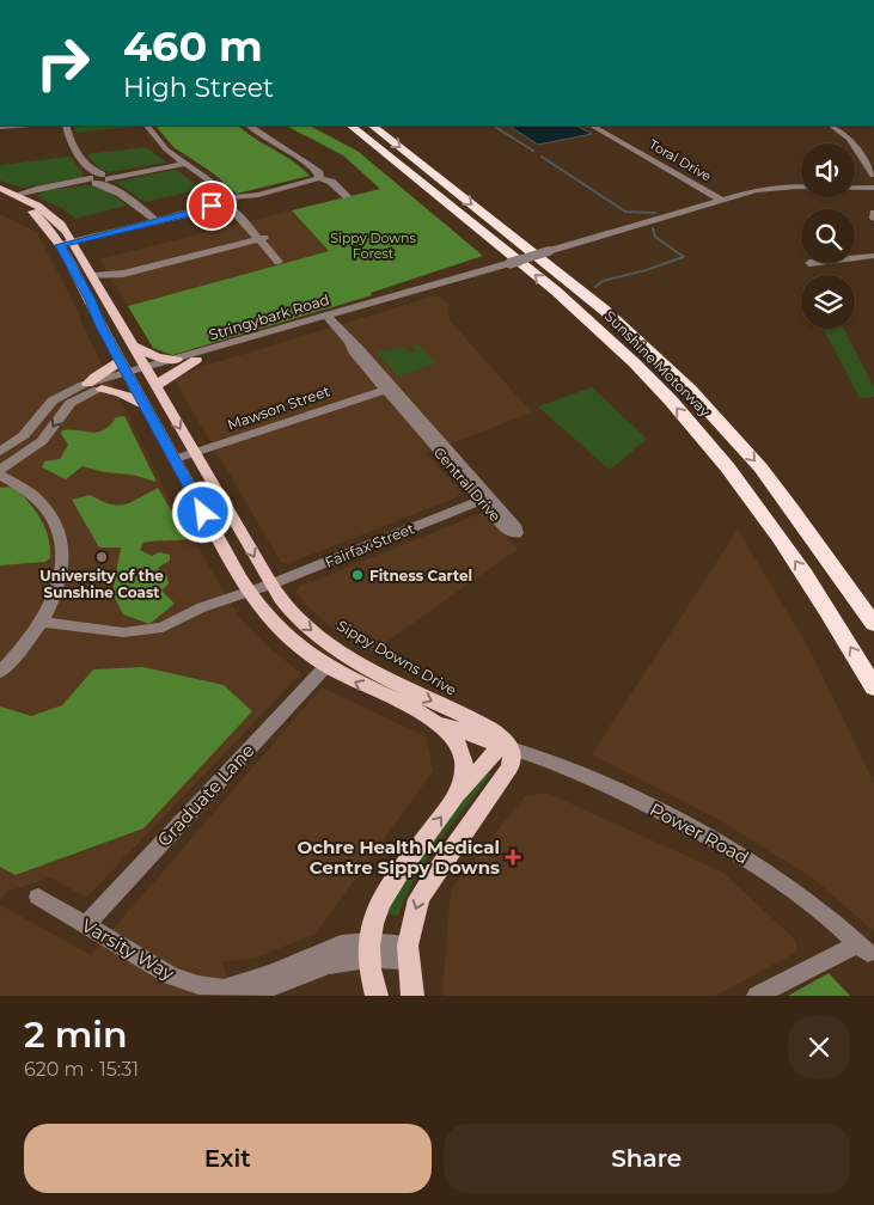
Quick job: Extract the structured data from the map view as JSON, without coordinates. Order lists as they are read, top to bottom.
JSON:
{
  "streets": {
    "highway": ["Sunshine Motorway"],
    "main road": ["Sippy Downs Drive"],
    "street": [
      "Toral Drive",
      "Stringybark Road",
      "Mawson Street",
      "Central Drive",
      "Fairfax Street",
      "Graduate Lane",
      "Power Road",
      "Varsity Way"
    ]
  },
  "crossings": [
    ["Toral Drive", "Stringybark Road"],
    ["Stringybark Road", "Central Drive"],
    ["Stringybark Road", "Sippy Downs Drive"],
    ["Mawson Street", "Central Drive"],
    ["Mawson Street", "Sippy Downs Drive"],
    ["Central Drive", "Fairfax Street"],
    ["Fairfax Street", "Sippy Downs Drive"],
    ["Sippy Downs Drive", "Power Road"],
    ["Graduate Lane", "Varsity Way"]
  ],
  "parks": ["Sippy Downs Forest"],
  "places": {
    "other": ["University of the Sunshine Coast", "Fitness Cartel"],
    "health": ["Ochre Health Medical Centre Sippy Downs"]
  },
  "page": {
    "turn": ["460 m", "High Street"],
    "heading": ["2 min", "620 m · 15:31"],
    "buttons": ["Exit", "Share"]
  }
}
